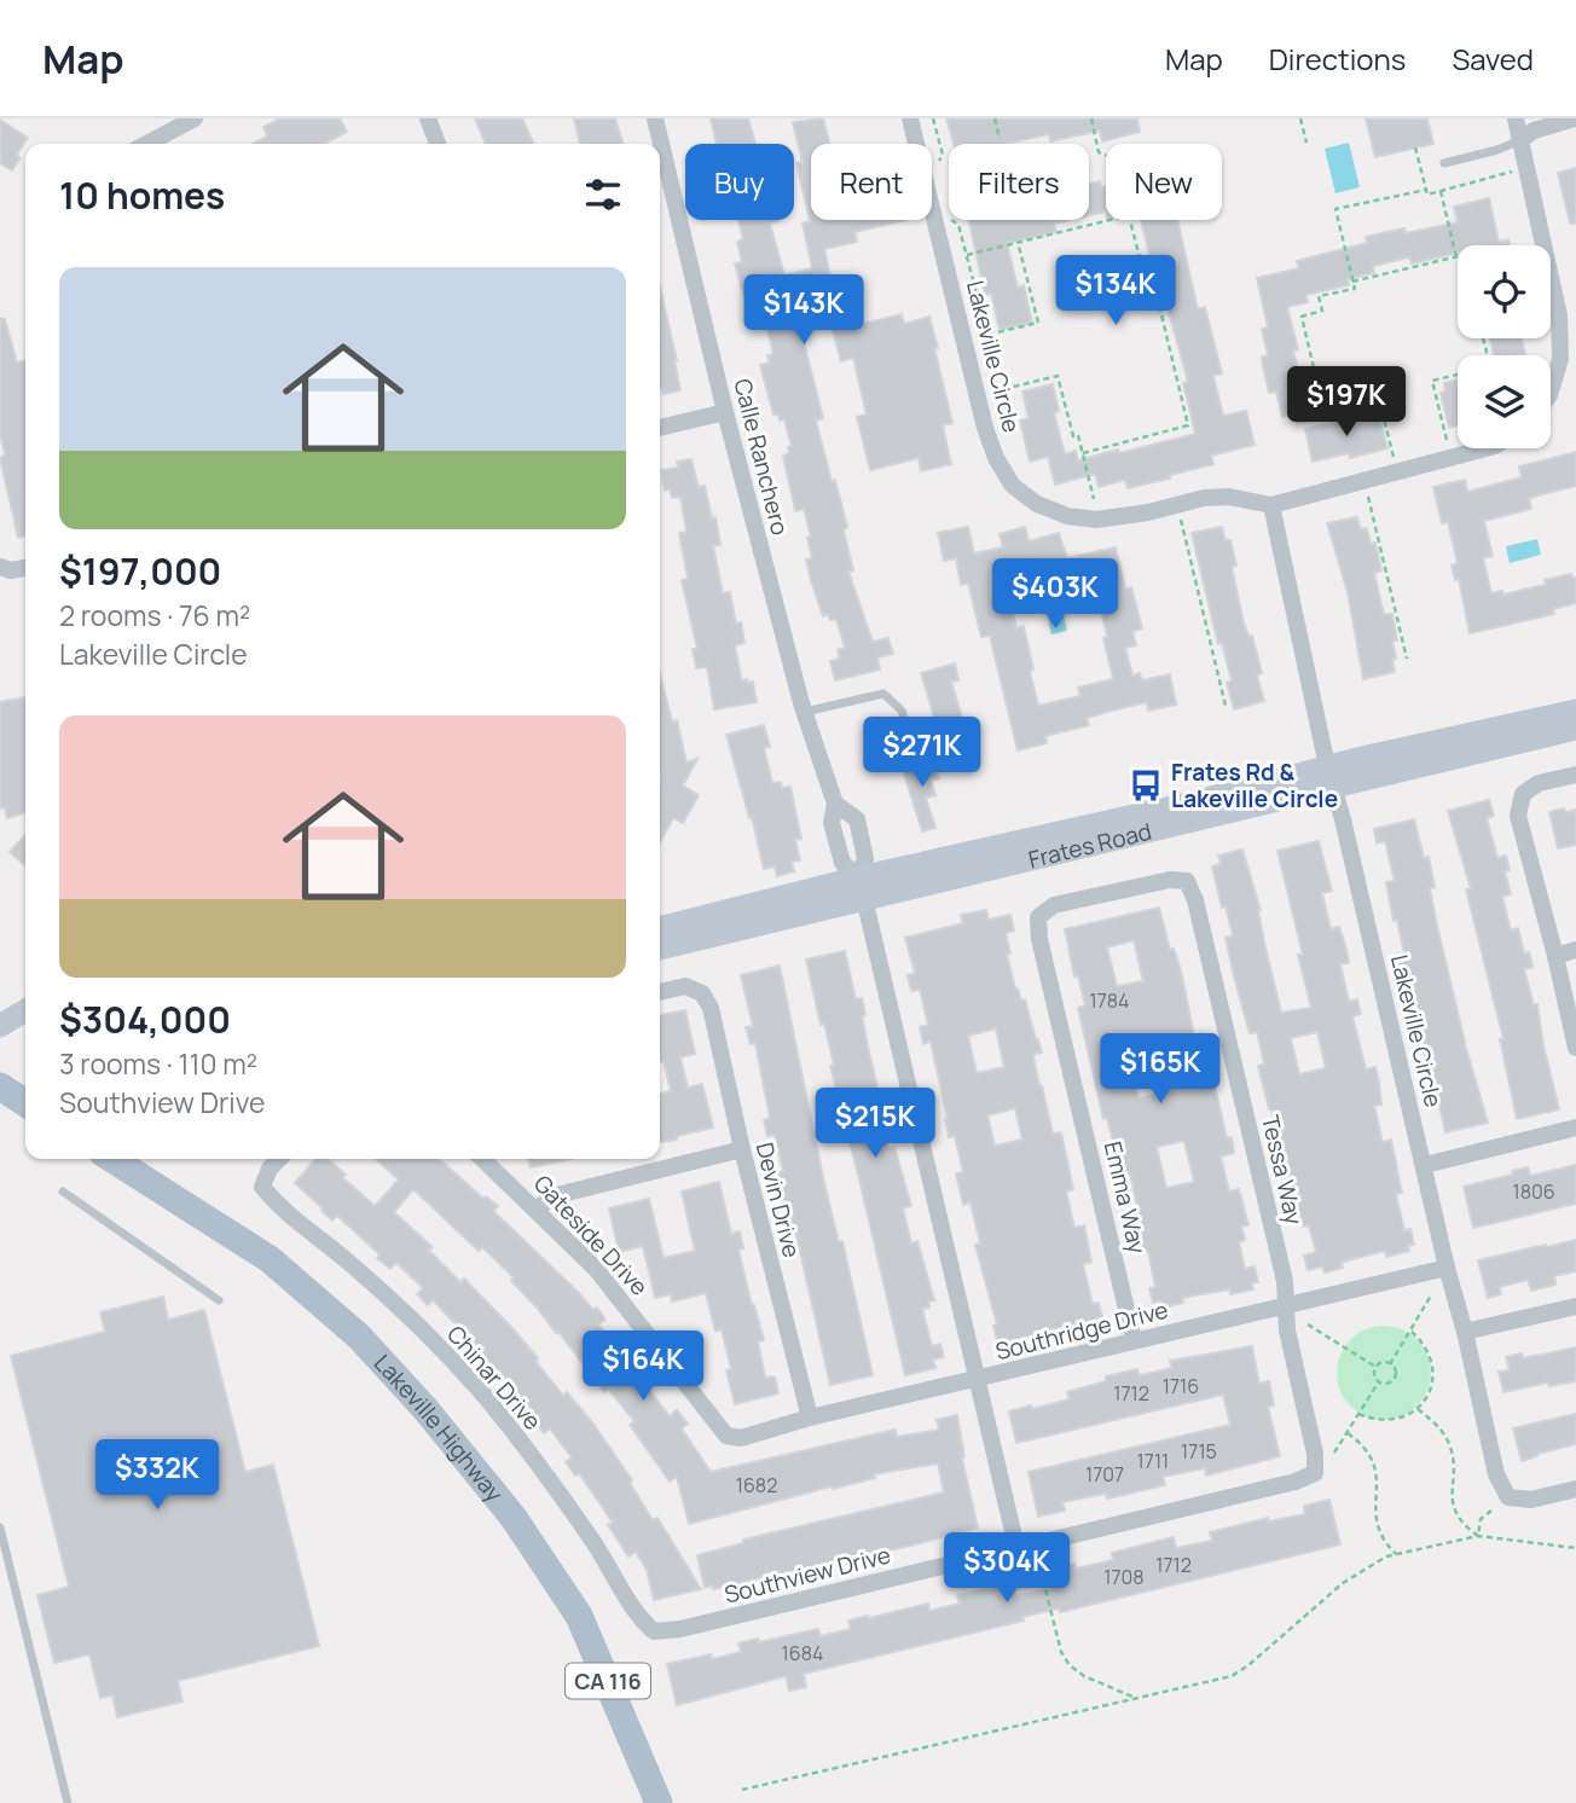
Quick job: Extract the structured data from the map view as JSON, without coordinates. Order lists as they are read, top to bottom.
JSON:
{
  "streets": {
    "main road": ["Lakeville Highway", "CA 116"],
    "street": [
      "Lakeville Circle",
      "Calle Ranchero",
      "Frates Road",
      "Tessa Way",
      "Emma Way",
      "Devin Drive",
      "Gateside Drive",
      "Southridge Drive",
      "Chinar Drive",
      "Southview Drive"
    ]
  },
  "crossings": [
    ["Lakeville Circle", "Frates Road"],
    ["Lakeville Circle", "Southridge Drive"],
    ["Calle Ranchero", "Frates Road"],
    ["Tessa Way", "Emma Way"],
    ["Tessa Way", "Southridge Drive"],
    ["Tessa Way", "Southview Drive"],
    ["Emma Way", "Southridge Drive"],
    ["Devin Drive", "Southridge Drive"],
    ["Gateside Drive", "Southridge Drive"],
    ["Chinar Drive", "Southview Drive"]
  ],
  "places": {
    "bus stop": ["Frates Rd & Lakeville Circle"]
  },
  "house_numbers": [
    "1784",
    "1806",
    "1716",
    "1712",
    "1715",
    "1711",
    "1707",
    "1682",
    "1712",
    "1708",
    "1684"
  ],
  "page": {
    "header": "Map",
    "nav": ["Map", "Directions", "Saved"],
    "chip": [
      "Buy",
      "Rent",
      "Filters",
      "New"
    ],
    "heading": "10 homes",
    "list": [
      {
        "name": "$197,000",
        "note": "2 rooms · 76 m² · Lakeville Circle"
      },
      {
        "name": "$304,000",
        "note": "3 rooms · 110 m² · Southview Drive"
      }
    ],
    "price": [
      "$134K",
      "$143K",
      "$197K",
      "$403K",
      "$271K",
      "$165K",
      "$215K",
      "$164K",
      "$332K",
      "$304K"
    ]
  }
}
